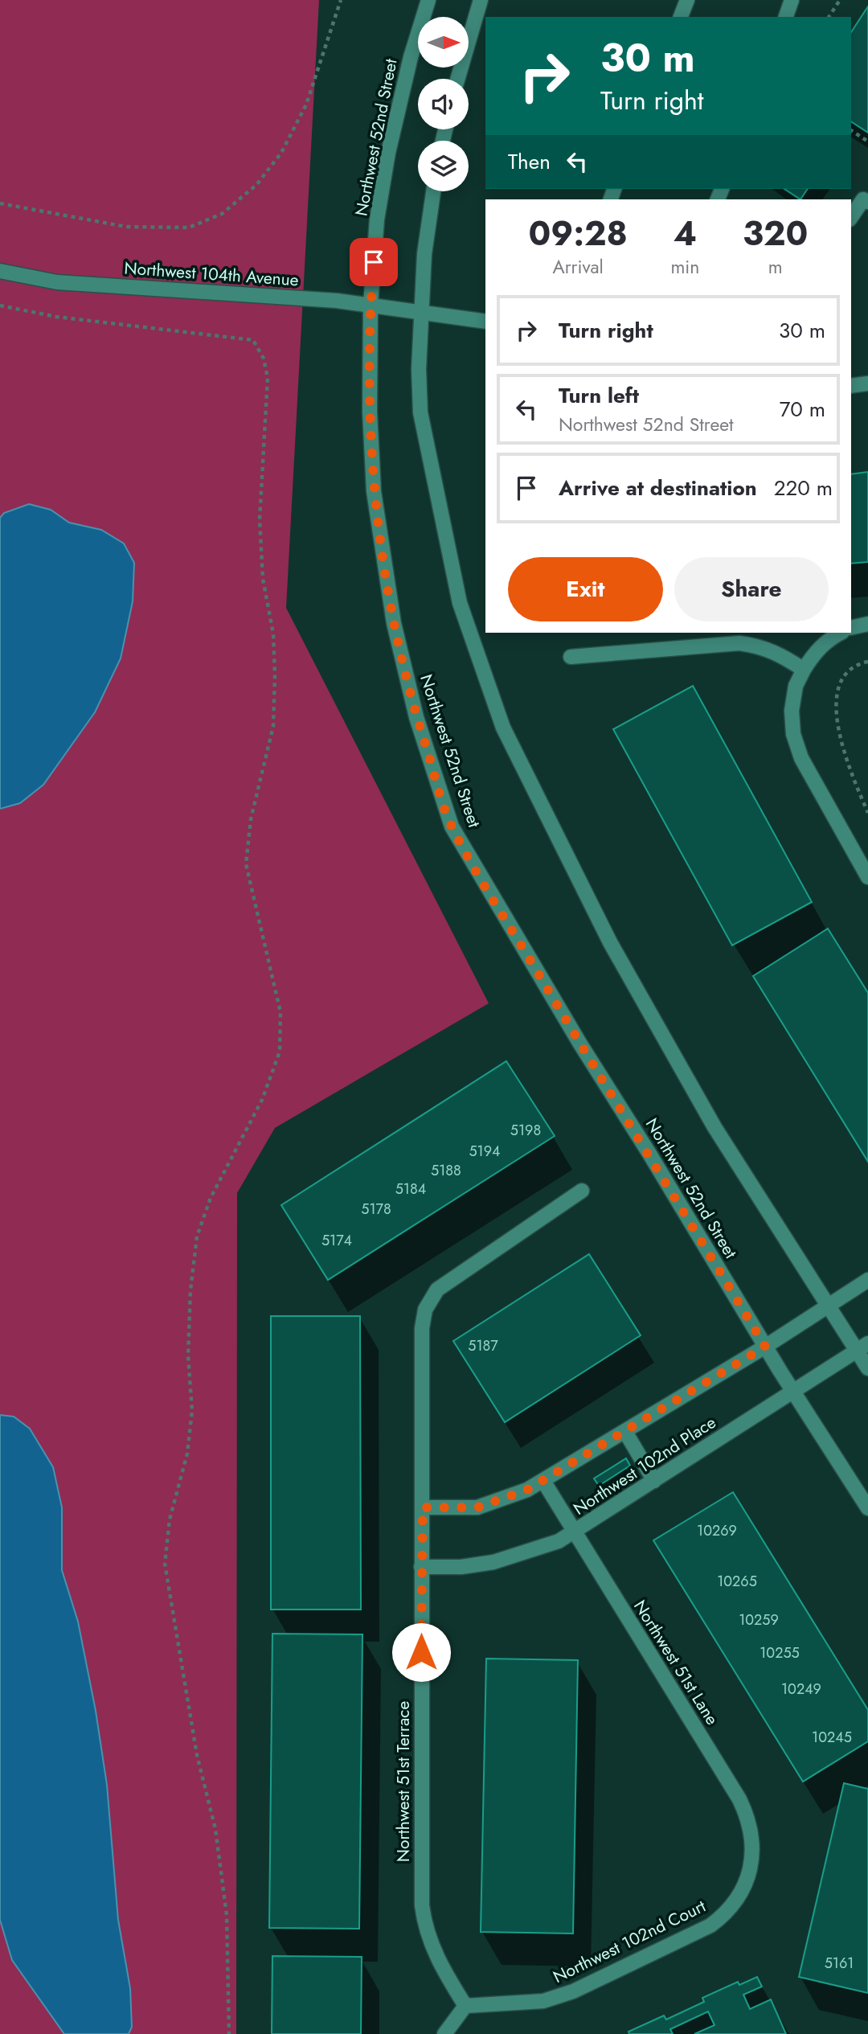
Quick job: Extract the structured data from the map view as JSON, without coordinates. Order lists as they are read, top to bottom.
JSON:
{
  "streets": {
    "street": [
      "Northwest 52nd Street",
      "Northwest 104th Avenue",
      "Northwest 102nd Place",
      "Northwest 51st Lane",
      "Northwest 51st Terrace",
      "Northwest 102nd Court"
    ]
  },
  "crossings": [
    ["Northwest 52nd Street", "Northwest 104th Avenue"],
    ["Northwest 52nd Street", "Northwest 102nd Place"],
    ["Northwest 102nd Place", "Northwest 51st Lane"],
    ["Northwest 102nd Place", "Northwest 51st Terrace"],
    ["Northwest 51st Lane", "Northwest 102nd Court"],
    ["Northwest 51st Terrace", "Northwest 102nd Court"]
  ],
  "house_numbers": [
    "5198",
    "5194",
    "5188",
    "5184",
    "5178",
    "5174",
    "5187",
    "10269",
    "10265",
    "10259",
    "10255",
    "10249",
    "10245",
    "5161"
  ],
  "north": "right",
  "page": {
    "turn": ["30 m", "Turn right"],
    "then": "Then",
    "eta": [
      "09:28",
      "Arrival",
      "4",
      "min",
      "320",
      "m"
    ],
    "list": [
      {
        "name": "Turn right",
        "value": "30 m"
      },
      {
        "name": "Turn left",
        "note": "Northwest 52nd Street",
        "value": "70 m"
      },
      {
        "name": "Arrive at destination",
        "value": "220 m"
      }
    ],
    "buttons": ["Exit", "Share"]
  }
}
